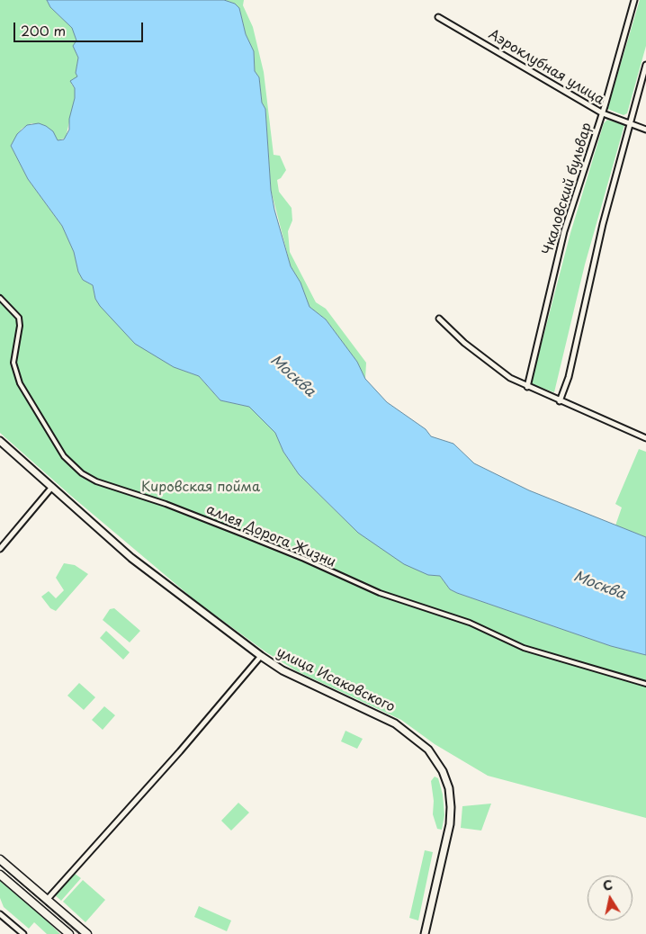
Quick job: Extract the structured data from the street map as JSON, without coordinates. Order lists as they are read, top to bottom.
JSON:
{
  "streets": {
    "street": [
      "Аэроклубная улица",
      "Чкаловский бульвар",
      "аллея Дорога Жизни",
      "улица Исаковского"
    ]
  },
  "crossings": [
    ["Аэроклубная улица", "Чкаловский бульвар"]
  ],
  "water": ["Москва"],
  "parks": ["Кировская пойма"],
  "scale_bar": "200 m",
  "north": "top"
}
